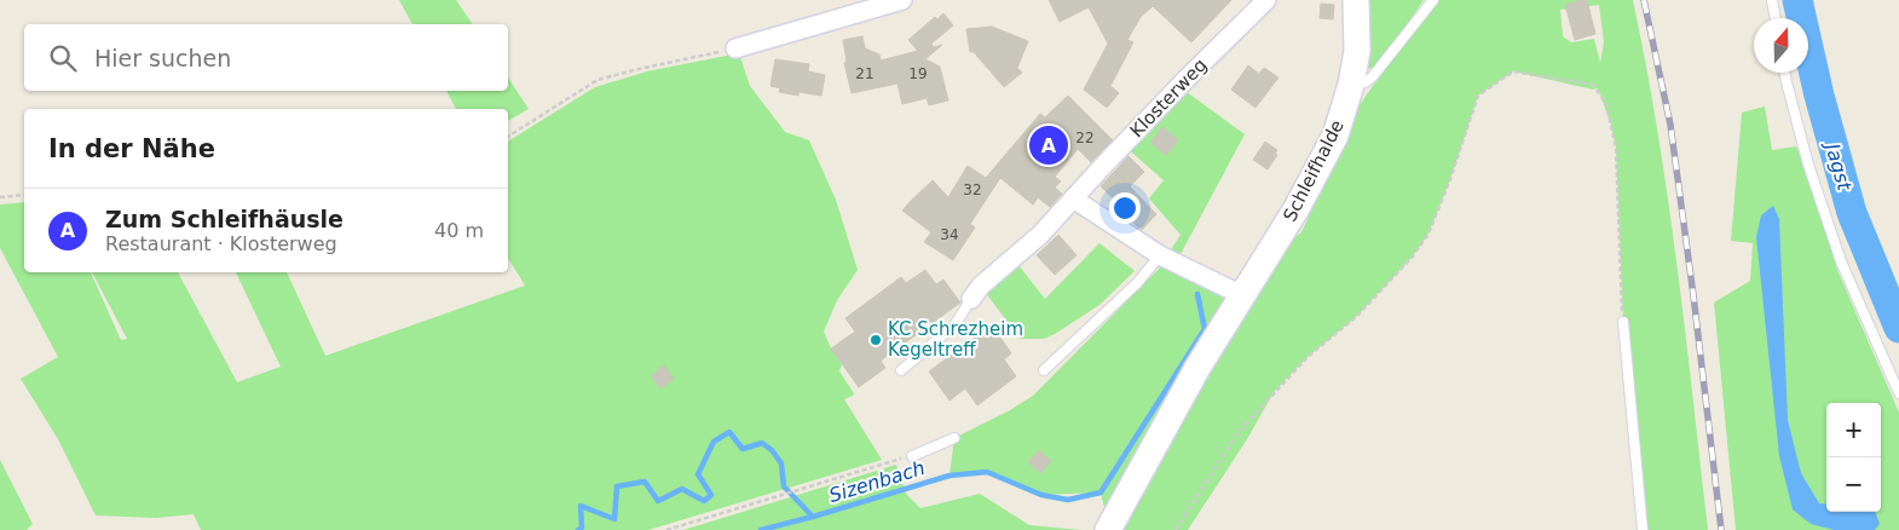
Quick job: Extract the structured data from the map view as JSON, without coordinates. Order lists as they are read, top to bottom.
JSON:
{
  "streets": {
    "main road": ["Schleifhalde"],
    "street": ["Klosterweg"]
  },
  "water": ["Jagst", "Sizenbach"],
  "places": ["KC Schrezheim Kegeltreff"],
  "house_numbers": [
    "21",
    "19",
    "22",
    "32",
    "34"
  ],
  "north": "top",
  "page": {
    "search": "Hier suchen",
    "heading": "In der Nähe",
    "pins": "A",
    "list": [
      {
        "mark": "A",
        "name": "Zum Schleifhäusle",
        "note": "Restaurant · Klosterweg",
        "value": "40 m"
      }
    ],
    "map_buttons": ["+", "−"]
  }
}
